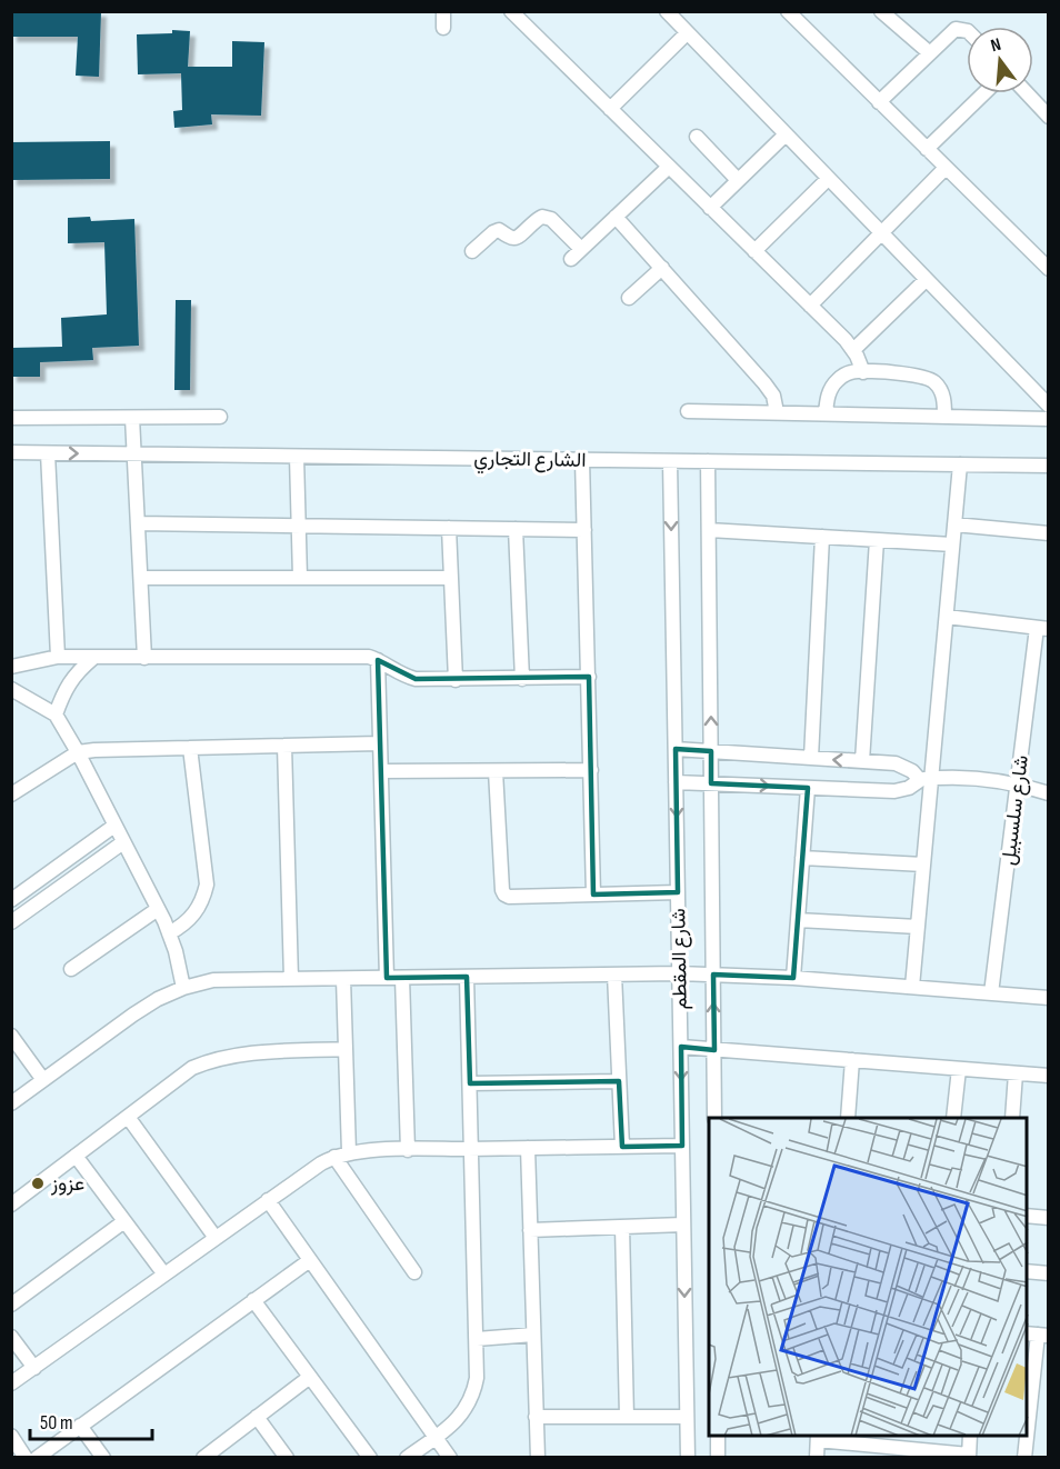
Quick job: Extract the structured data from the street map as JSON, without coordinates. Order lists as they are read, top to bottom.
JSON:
{
  "streets": {
    "street": ["الشارع التجاري", "شارع سلسبيل", "شارع المقطم"]
  },
  "crossings": [
    ["الشارع التجاري", "شارع المقطم"]
  ],
  "places": ["عزوز"],
  "scale_bar": "50 m",
  "north": "top"
}
